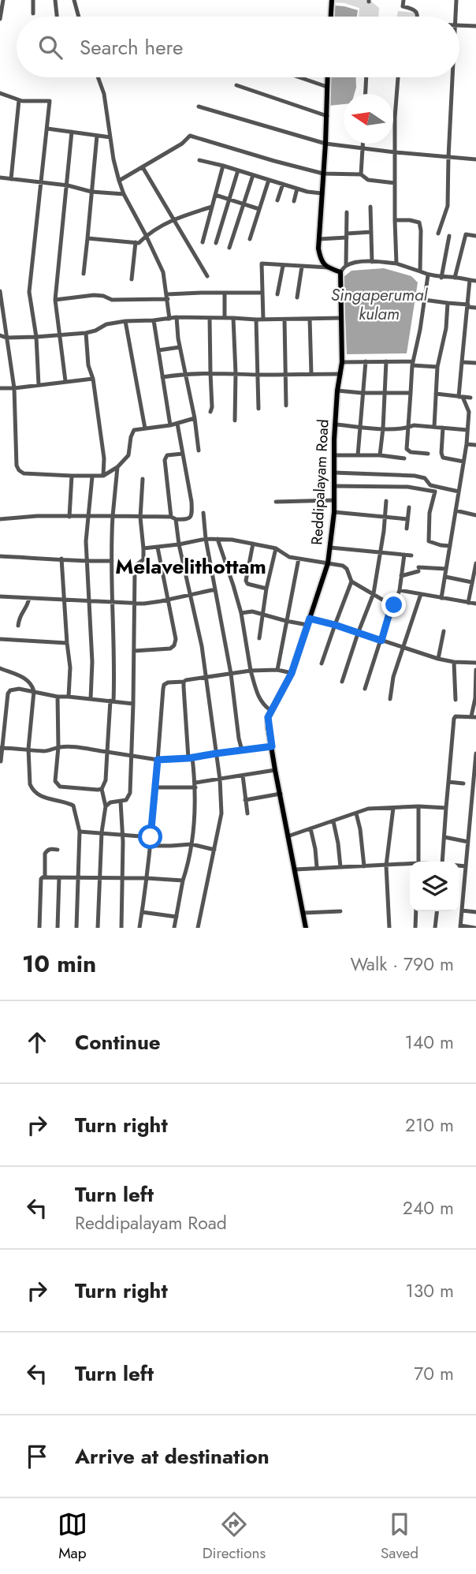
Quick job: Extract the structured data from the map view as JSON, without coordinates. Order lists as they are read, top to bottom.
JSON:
{
  "streets": {
    "main road": ["Reddipalayam Road"]
  },
  "districts": ["Melavelithottam"],
  "water": ["Singaperumal kulam"],
  "north": "left",
  "page": {
    "search": "Search here",
    "heading": ["10 min", "Walk · 790 m"],
    "list": [
      ["Continue", "140 m"],
      ["Turn right", "210 m"],
      ["Turn left", "Reddipalayam Road", "240 m"],
      ["Turn right", "130 m"],
      ["Turn left", "70 m"],
      "Arrive at destination"
    ],
    "nav": ["Map", "Directions", "Saved"]
  }
}
